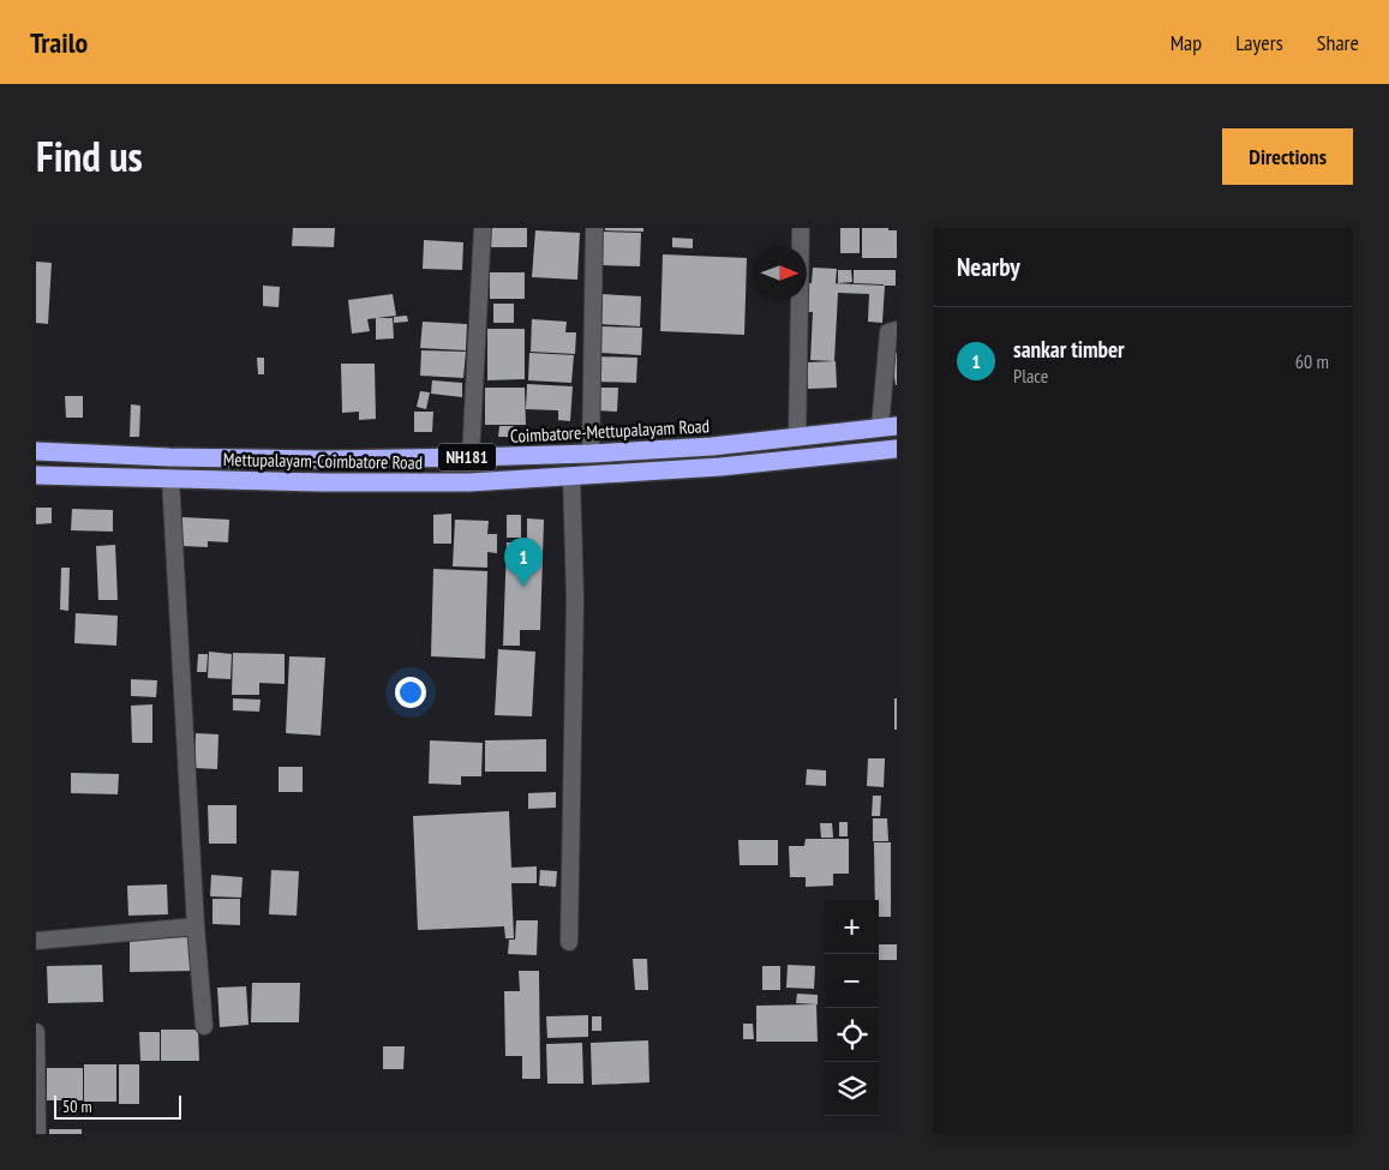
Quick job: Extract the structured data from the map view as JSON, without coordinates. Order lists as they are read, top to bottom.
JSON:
{
  "streets": {
    "highway": ["Coimbatore-Mettupalayam Road", "NH181", "Mettupalayam-Coimbatore Road"]
  },
  "scale_bar": "50 m",
  "north": "right",
  "page": {
    "header": "Trailo",
    "nav": ["Map", "Layers", "Share"],
    "title": "Find us",
    "buttons": "Directions",
    "heading": "Nearby",
    "list": [
      {
        "mark": "1",
        "name": "sankar timber",
        "note": "Place",
        "value": "60 m"
      }
    ],
    "pins": "1",
    "map_buttons": ["+", "−"],
    "scale": "50 m"
  }
}
